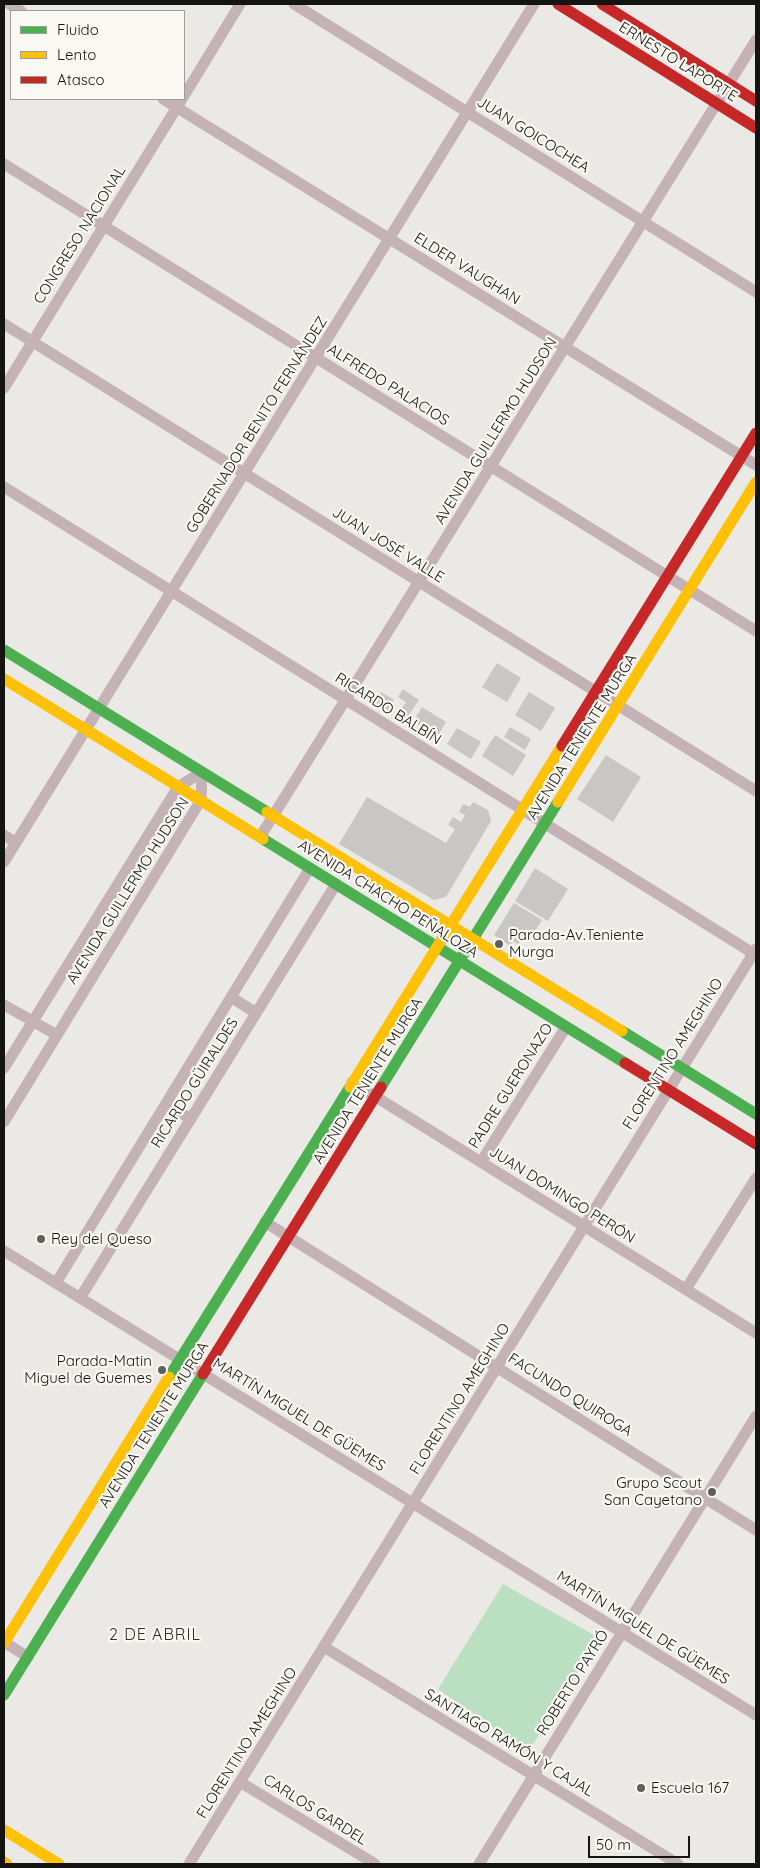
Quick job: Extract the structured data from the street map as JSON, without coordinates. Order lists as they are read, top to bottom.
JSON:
{
  "streets": {
    "main road": ["ERNESTO LAPORTE", "AVENIDA TENIENTE MURGA", "AVENIDA CHACHO PEÑALOZA"],
    "street": [
      "JUAN GOICOCHEA",
      "CONGRESO NACIONAL",
      "ELDER VAUGHAN",
      "ALFREDO PALACIOS",
      "GOBERNADOR BENITO FERNÁNDEZ",
      "AVENIDA GUILLERMO HUDSON",
      "JUAN JOSÉ VALLE",
      "RICARDO BALBÍN",
      "FLORENTINO AMEGHINO",
      "RICARDO GÜIRALDES",
      "PADRE GUERONAZO",
      "JUAN DOMINGO PERÓN",
      "FACUNDO QUIROGA",
      "MARTÍN MIGUEL DE GÜEMES",
      "ROBERTO PAYRÓ",
      "SANTIAGO RAMÓN Y CAJAL",
      "CARLOS GARDEL"
    ]
  },
  "crossings": [
    ["ERNESTO LAPORTE", "AVENIDA GUILLERMO HUDSON"],
    ["JUAN GOICOCHEA", "GOBERNADOR BENITO FERNÁNDEZ"],
    ["JUAN GOICOCHEA", "AVENIDA GUILLERMO HUDSON"],
    ["CONGRESO NACIONAL", "ELDER VAUGHAN"],
    ["CONGRESO NACIONAL", "ALFREDO PALACIOS"],
    ["CONGRESO NACIONAL", "JUAN JOSÉ VALLE"],
    ["ELDER VAUGHAN", "GOBERNADOR BENITO FERNÁNDEZ"],
    ["ELDER VAUGHAN", "AVENIDA GUILLERMO HUDSON"],
    ["ELDER VAUGHAN", "AVENIDA TENIENTE MURGA"],
    ["ALFREDO PALACIOS", "GOBERNADOR BENITO FERNÁNDEZ"],
    ["ALFREDO PALACIOS", "AVENIDA GUILLERMO HUDSON"],
    ["ALFREDO PALACIOS", "AVENIDA TENIENTE MURGA"],
    ["GOBERNADOR BENITO FERNÁNDEZ", "JUAN JOSÉ VALLE"],
    ["GOBERNADOR BENITO FERNÁNDEZ", "RICARDO BALBÍN"],
    ["GOBERNADOR BENITO FERNÁNDEZ", "AVENIDA CHACHO PEÑALOZA"],
    ["AVENIDA GUILLERMO HUDSON", "JUAN JOSÉ VALLE"],
    ["AVENIDA GUILLERMO HUDSON", "RICARDO BALBÍN"],
    ["AVENIDA GUILLERMO HUDSON", "AVENIDA CHACHO PEÑALOZA"],
    ["JUAN JOSÉ VALLE", "AVENIDA TENIENTE MURGA"],
    ["RICARDO BALBÍN", "AVENIDA TENIENTE MURGA"],
    ["RICARDO BALBÍN", "FLORENTINO AMEGHINO"],
    ["AVENIDA TENIENTE MURGA", "AVENIDA CHACHO PEÑALOZA"],
    ["AVENIDA TENIENTE MURGA", "JUAN DOMINGO PERÓN"],
    ["AVENIDA TENIENTE MURGA", "FACUNDO QUIROGA"],
    ["AVENIDA TENIENTE MURGA", "MARTÍN MIGUEL DE GÜEMES"],
    ["AVENIDA CHACHO PEÑALOZA", "FLORENTINO AMEGHINO"],
    ["AVENIDA CHACHO PEÑALOZA", "RICARDO GÜIRALDES"],
    ["AVENIDA CHACHO PEÑALOZA", "PADRE GUERONAZO"],
    ["FLORENTINO AMEGHINO", "JUAN DOMINGO PERÓN"],
    ["FLORENTINO AMEGHINO", "FACUNDO QUIROGA"],
    ["FLORENTINO AMEGHINO", "MARTÍN MIGUEL DE GÜEMES"],
    ["FLORENTINO AMEGHINO", "SANTIAGO RAMÓN Y CAJAL"],
    ["FLORENTINO AMEGHINO", "CARLOS GARDEL"],
    ["RICARDO GÜIRALDES", "MARTÍN MIGUEL DE GÜEMES"],
    ["PADRE GUERONAZO", "JUAN DOMINGO PERÓN"],
    ["FACUNDO QUIROGA", "ROBERTO PAYRÓ"],
    ["MARTÍN MIGUEL DE GÜEMES", "ROBERTO PAYRÓ"],
    ["ROBERTO PAYRÓ", "SANTIAGO RAMÓN Y CAJAL"]
  ],
  "districts": ["2 DE ABRIL"],
  "places": [
    "Parada-Av.Teniente Murga",
    "Rey del Queso",
    "Parada-Matin Miguel de Guemes",
    "Grupo Scout San Cayetano",
    "Escuela 167"
  ],
  "legend": ["Fluido", "Lento", "Atasco"],
  "scale_bar": "50 m"
}
